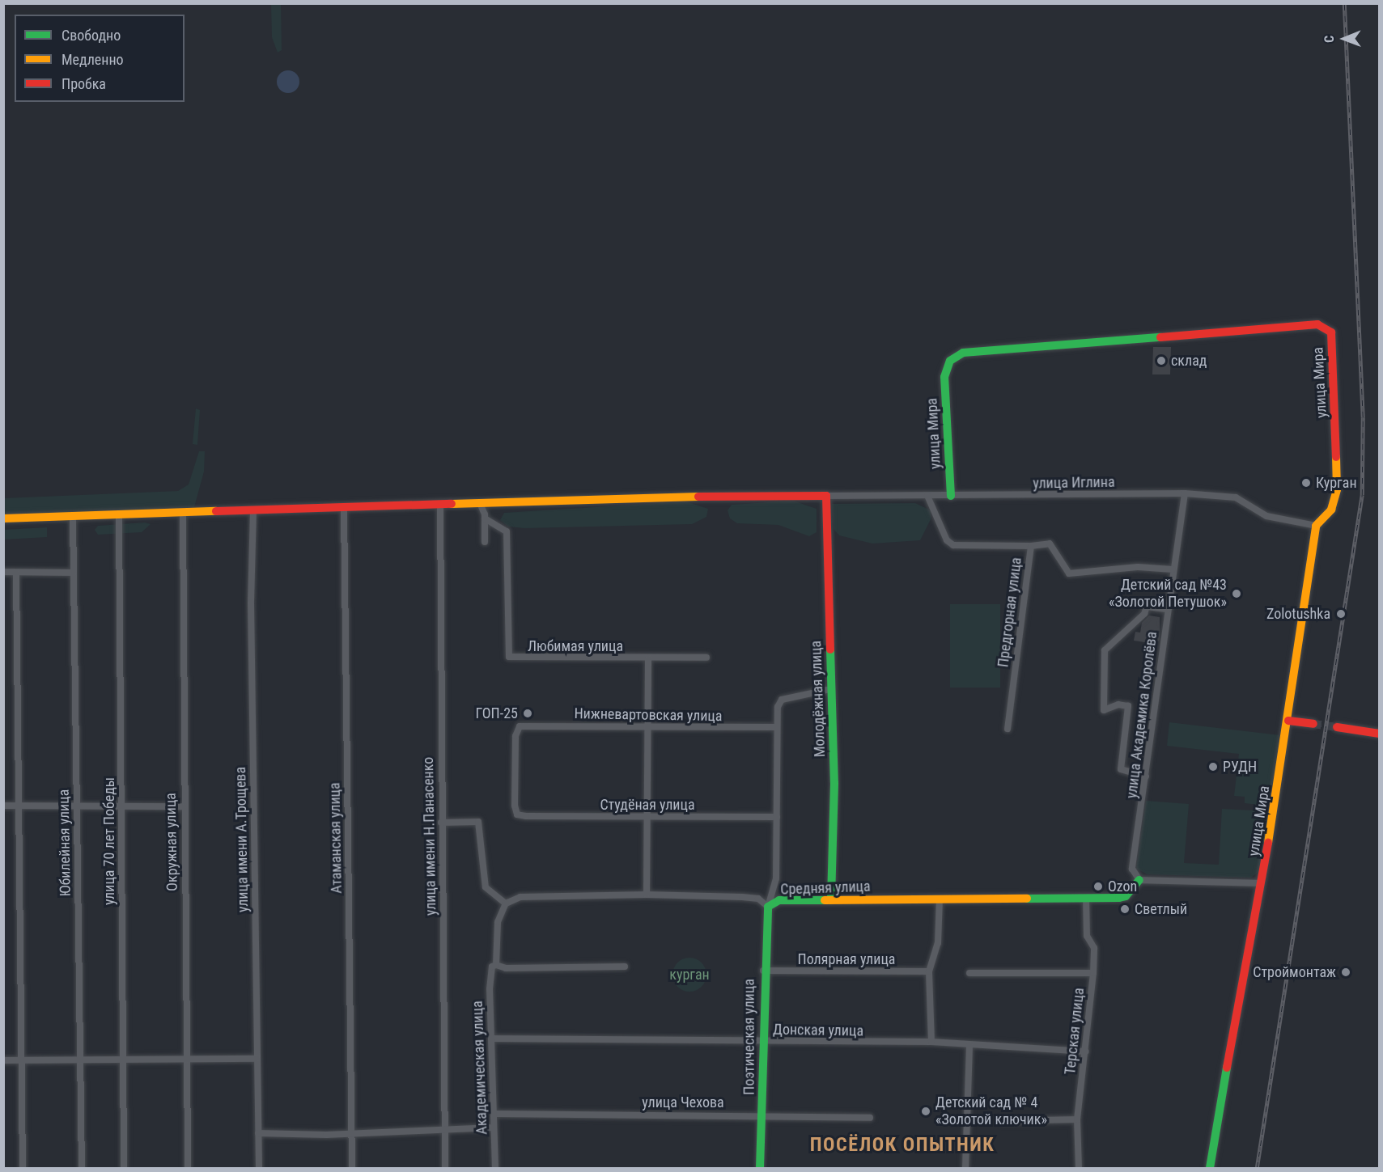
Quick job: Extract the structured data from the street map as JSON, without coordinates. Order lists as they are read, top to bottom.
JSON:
{
  "streets": {
    "street": [
      "улица Мира",
      "улица Иглина",
      "Предгорная улица",
      "Любимая улица",
      "Молодёжная улица",
      "Нижневартовская улица",
      "улица Академика Королёва",
      "Студёная улица",
      "улица имени Н.Панасенко",
      "Атаманская улица",
      "улица имени А.Трощева",
      "улица 70 лет Победы",
      "Окружная улица",
      "Юбилейная улица",
      "Средняя улица",
      "Полярная улица",
      "Донская улица",
      "Терская улица",
      "Поэтическая улица",
      "Академическая улица",
      "улица Чехова"
    ]
  },
  "crossings": [
    ["улица Мира", "улица Иглина"],
    ["улица Иглина", "Предгорная улица"],
    ["улица Иглина", "Молодёжная улица"],
    ["улица Иглина", "улица Академика Королёва"],
    ["Молодёжная улица", "Средняя улица"],
    ["Нижневартовская улица", "Студёная улица"],
    ["улица Академика Королёва", "Средняя улица"],
    ["Средняя улица", "Терская улица"],
    ["Средняя улица", "Поэтическая улица"],
    ["Средняя улица", "Академическая улица"],
    ["Полярная улица", "Поэтическая улица"],
    ["Донская улица", "Терская улица"],
    ["Донская улица", "Поэтическая улица"],
    ["Донская улица", "Академическая улица"],
    ["Поэтическая улица", "улица Чехова"],
    ["Академическая улица", "улица Чехова"]
  ],
  "districts": ["ПОСЁЛОК ОПЫТНИК"],
  "parks": ["курган"],
  "places": [
    "склад",
    "Курган",
    "Детский сад №43 «Золотой Петушок»",
    "Zolotushka",
    "ГОП-25",
    "РУДН",
    "Ozon",
    "Светлый",
    "Строймонтаж",
    "Детский сад № 4 «Золотой ключик»"
  ],
  "legend": ["Свободно", "Медленно", "Пробка"],
  "north": "left"
}
